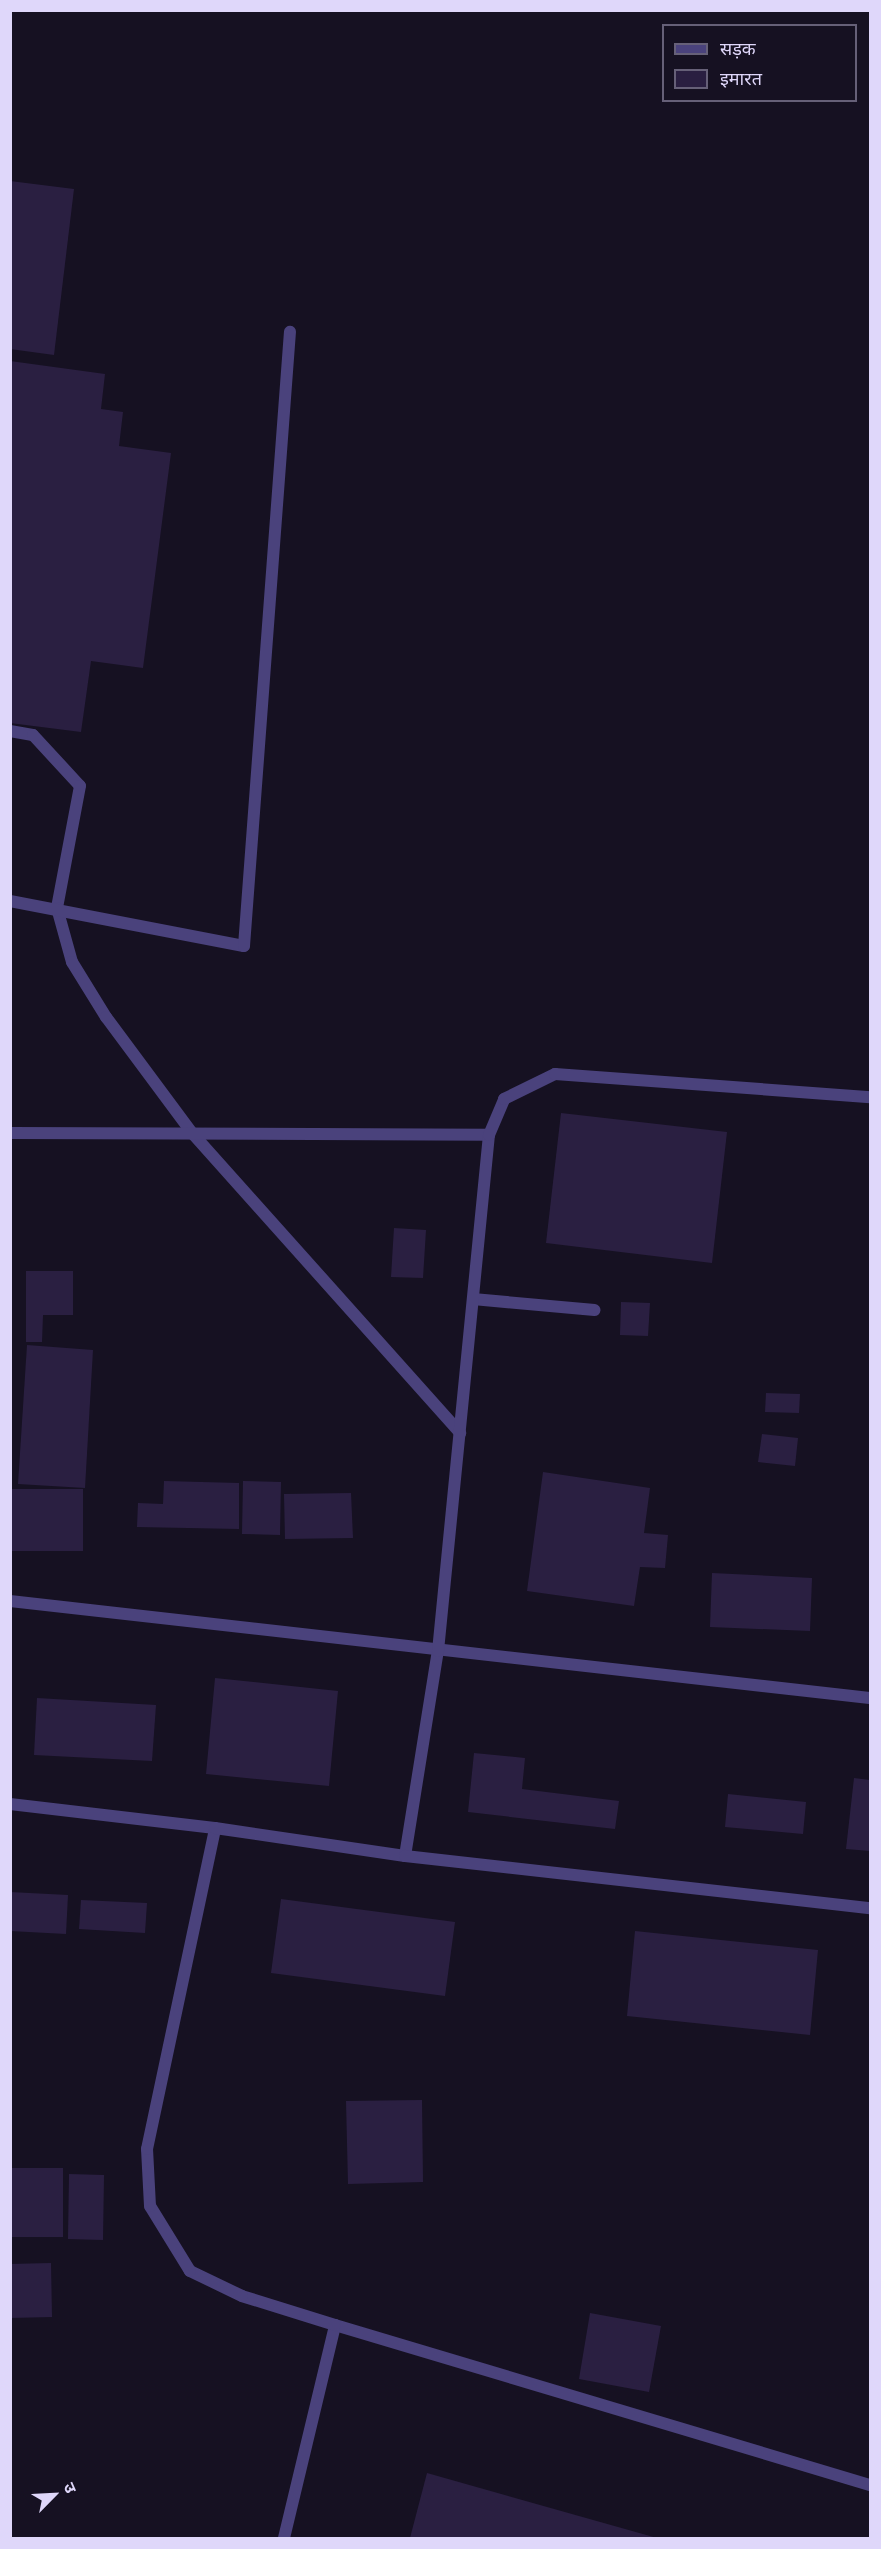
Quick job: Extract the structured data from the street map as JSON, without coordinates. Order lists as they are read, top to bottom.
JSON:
{
  "legend": ["सड़क", "इमारत"],
  "north": "top right"
}
